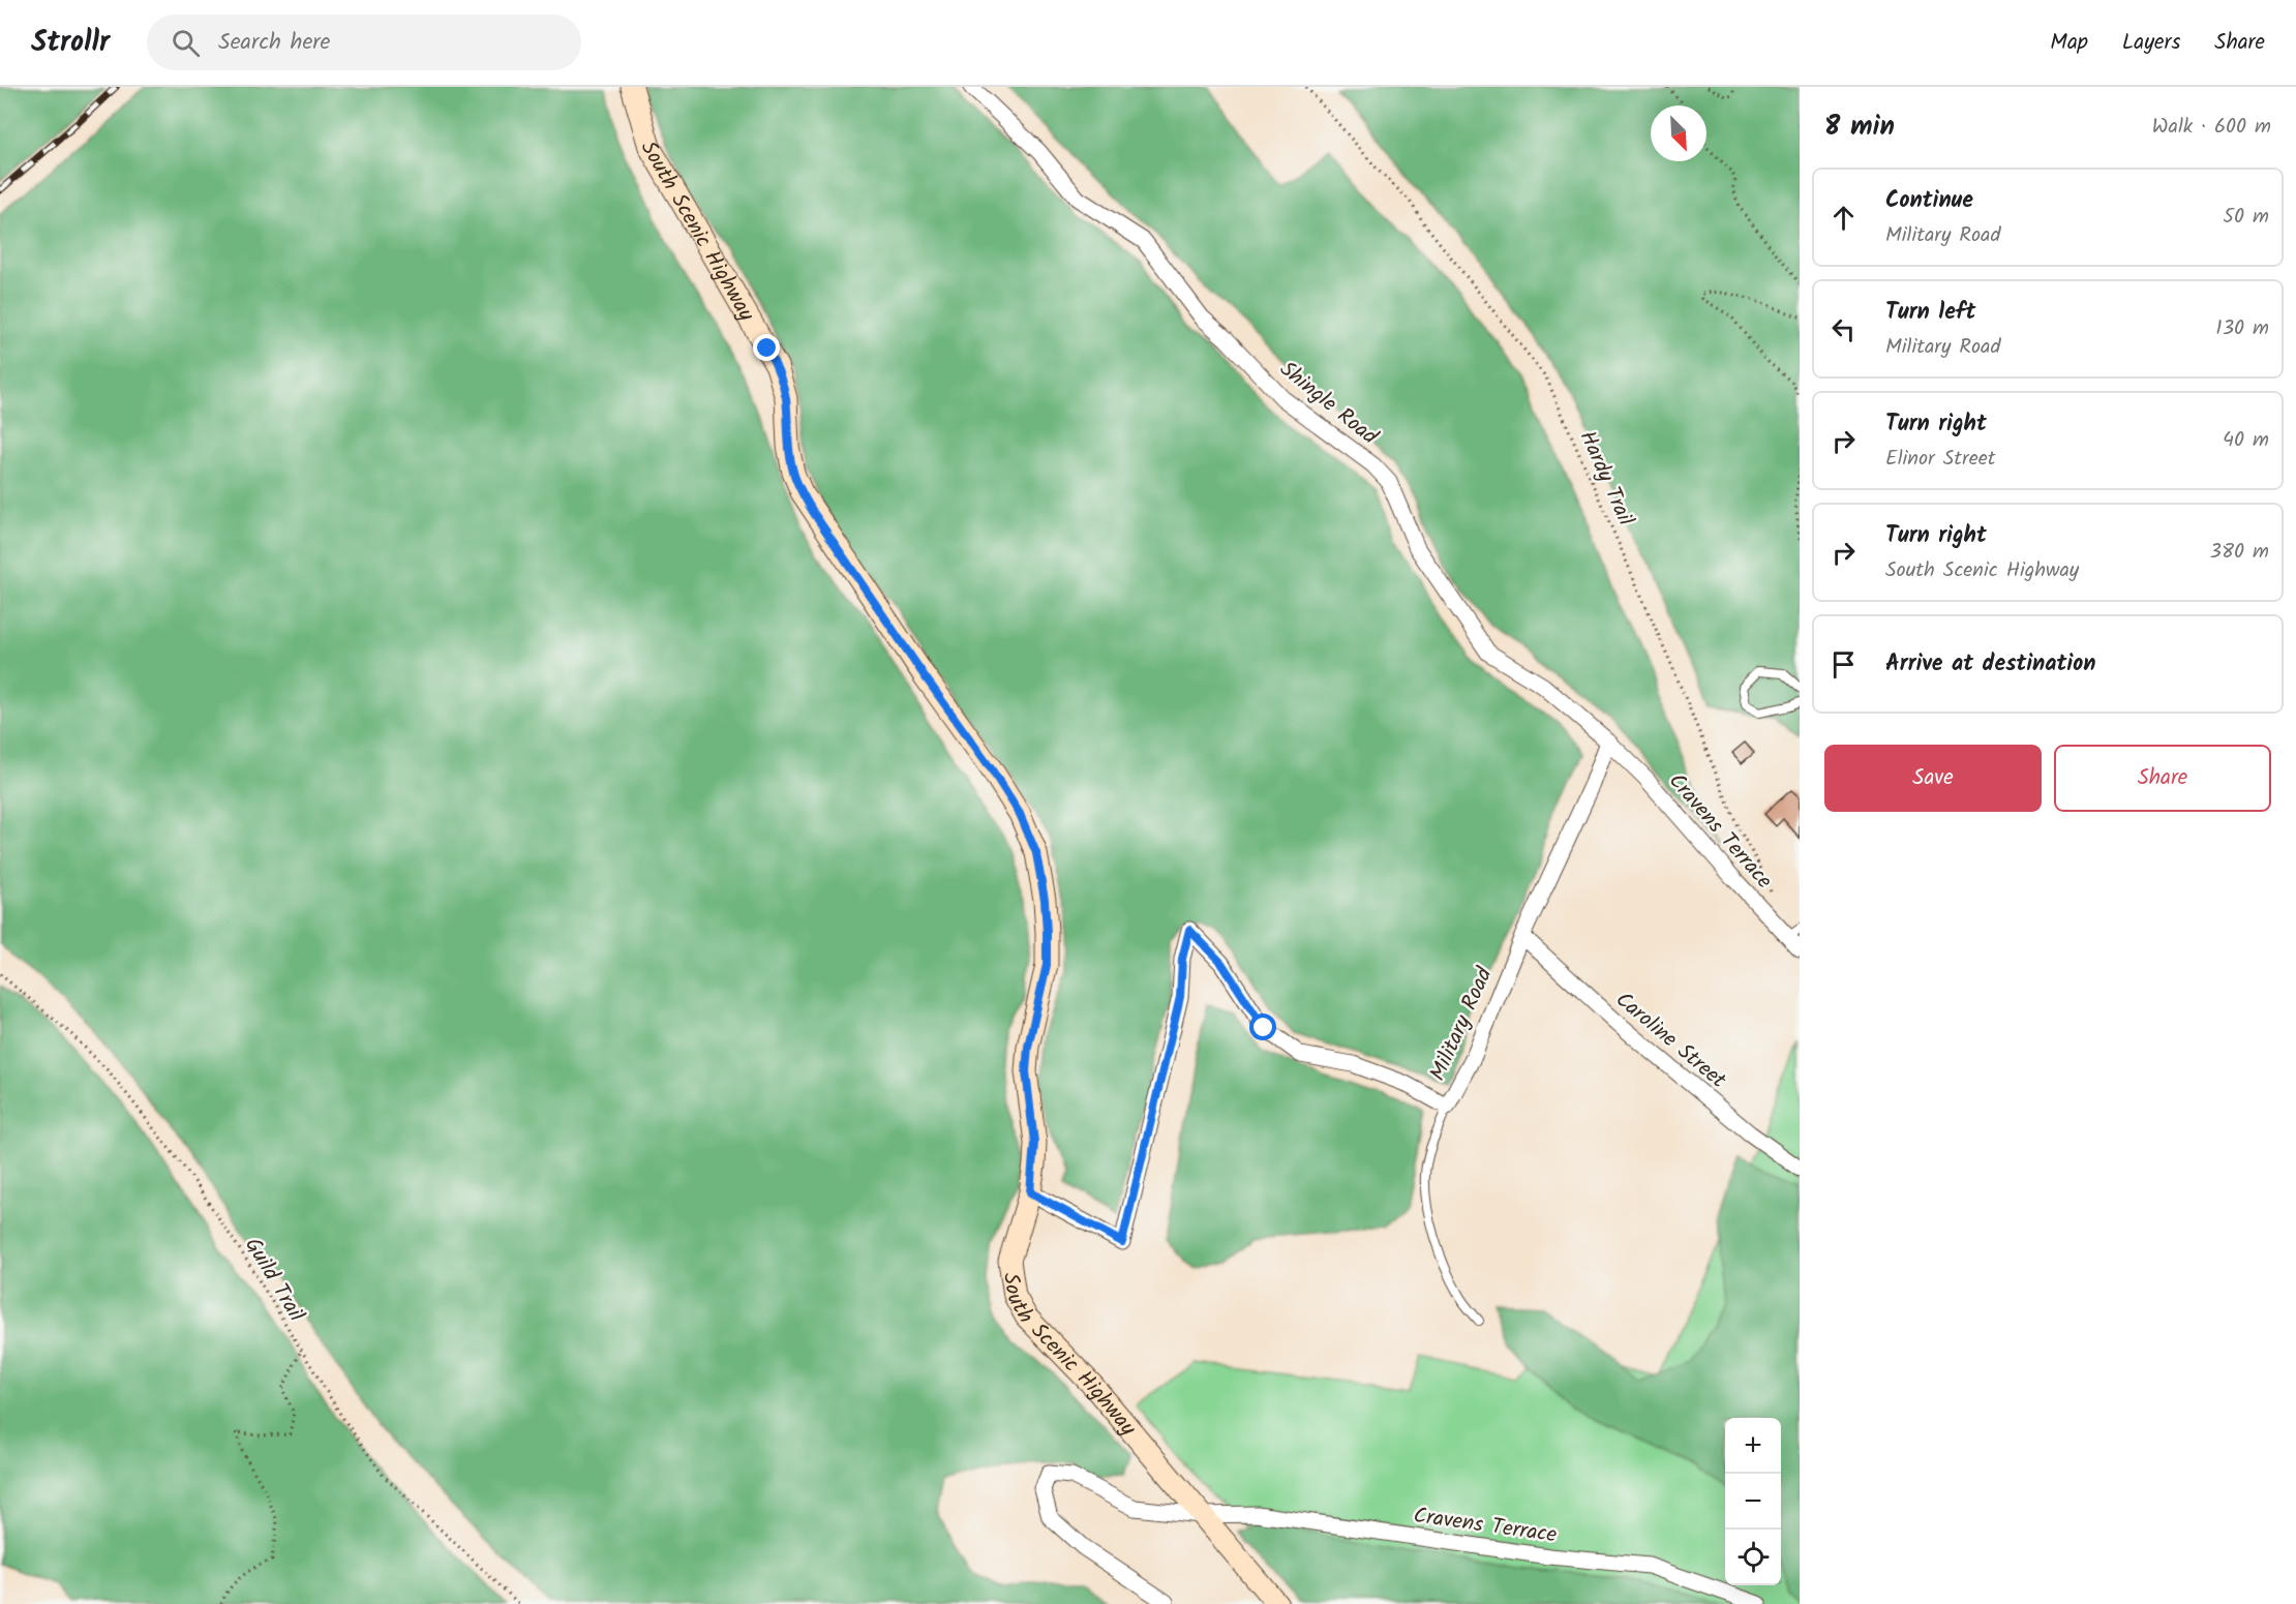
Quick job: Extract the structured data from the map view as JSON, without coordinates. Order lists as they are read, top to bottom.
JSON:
{
  "streets": {
    "main road": ["South Scenic Highway"],
    "street": [
      "Shingle Road",
      "Cravens Terrace",
      "Military Road",
      "Caroline Street"
    ],
    "path": ["Hardy Trail", "Guild Trail"]
  },
  "crossings": [
    ["South Scenic Highway", "Cravens Terrace"],
    ["South Scenic Highway", "Military Road"],
    ["Shingle Road", "Cravens Terrace"],
    ["Shingle Road", "Military Road"],
    ["Cravens Terrace", "Military Road"],
    ["Military Road", "Caroline Street"]
  ],
  "north": "bottom right",
  "page": {
    "header": "Strollr",
    "search": "Search here",
    "nav": ["Map", "Layers", "Share"],
    "heading": ["8 min", "Walk · 600 m"],
    "list": [
      ["Continue", "Military Road", "50 m"],
      ["Turn left", "Military Road", "130 m"],
      ["Turn right", "Elinor Street", "40 m"],
      ["Turn right", "South Scenic Highway", "380 m"],
      "Arrive at destination"
    ],
    "buttons": ["Save", "Share"],
    "map_buttons": ["+", "−"]
  }
}
